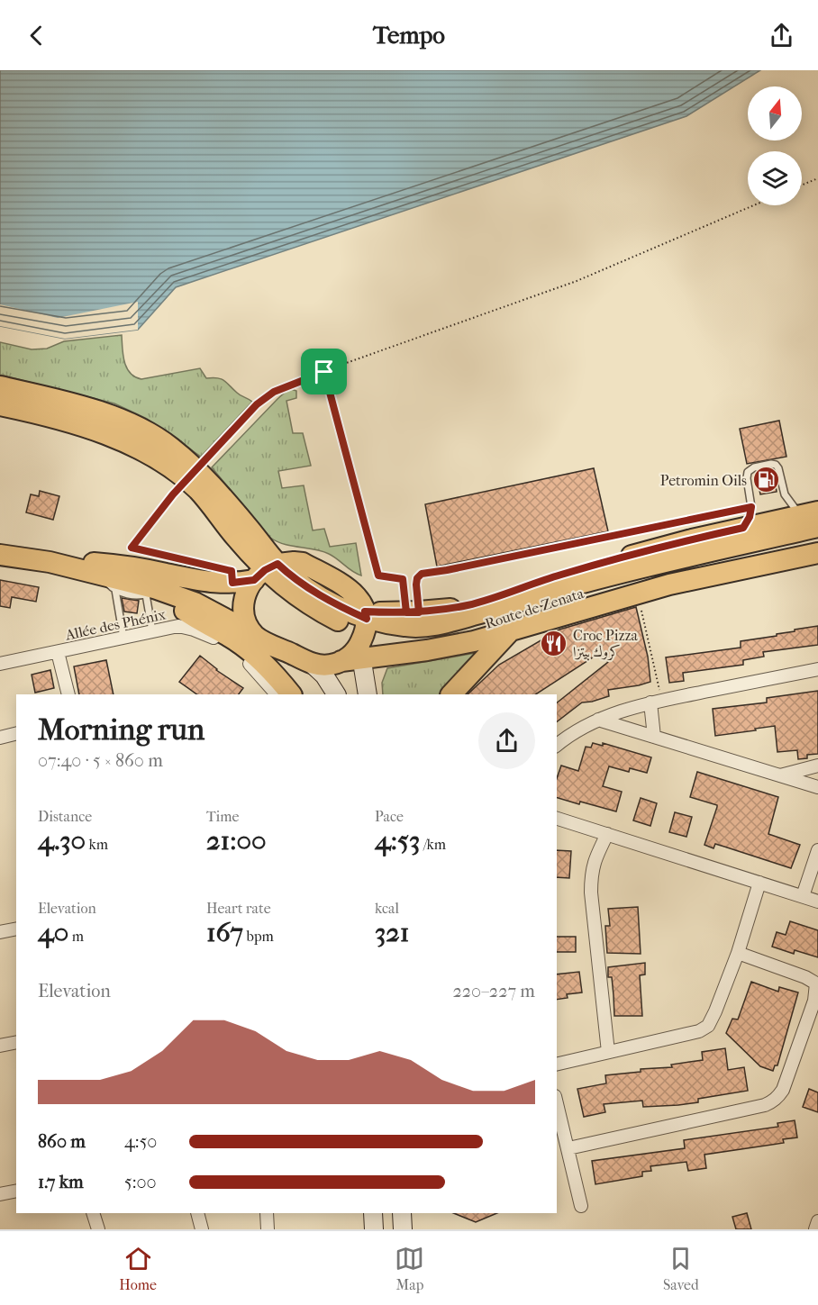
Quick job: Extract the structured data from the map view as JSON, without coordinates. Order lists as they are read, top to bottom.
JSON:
{
  "streets": {
    "main road": ["Route de Zenata"],
    "street": ["Allée des Phénix"]
  },
  "places": {
    "fuel station": ["Petromin Oils"],
    "restaurant": ["Croc Pizza كروك بيتزا"]
  },
  "north": "top",
  "page": {
    "header": "Tempo",
    "heading": ["Morning run", "07:40 · 5 × 860 m"],
    "stats": [
      ["Distance", "4.30 km"],
      ["Time", "21:00"],
      ["Pace", "4:53 /km"],
      ["Elevation", "40 m"],
      ["Heart rate", "167 bpm"],
      ["kcal", "321"]
    ],
    "chart": ["Elevation", "220–227 m"],
    "list": [
      {
        "name": "860 m",
        "note": "4:50"
      },
      {
        "name": "1.7 km",
        "note": "5:00"
      }
    ],
    "tabs": ["Home", "Map", "Saved"]
  }
}
